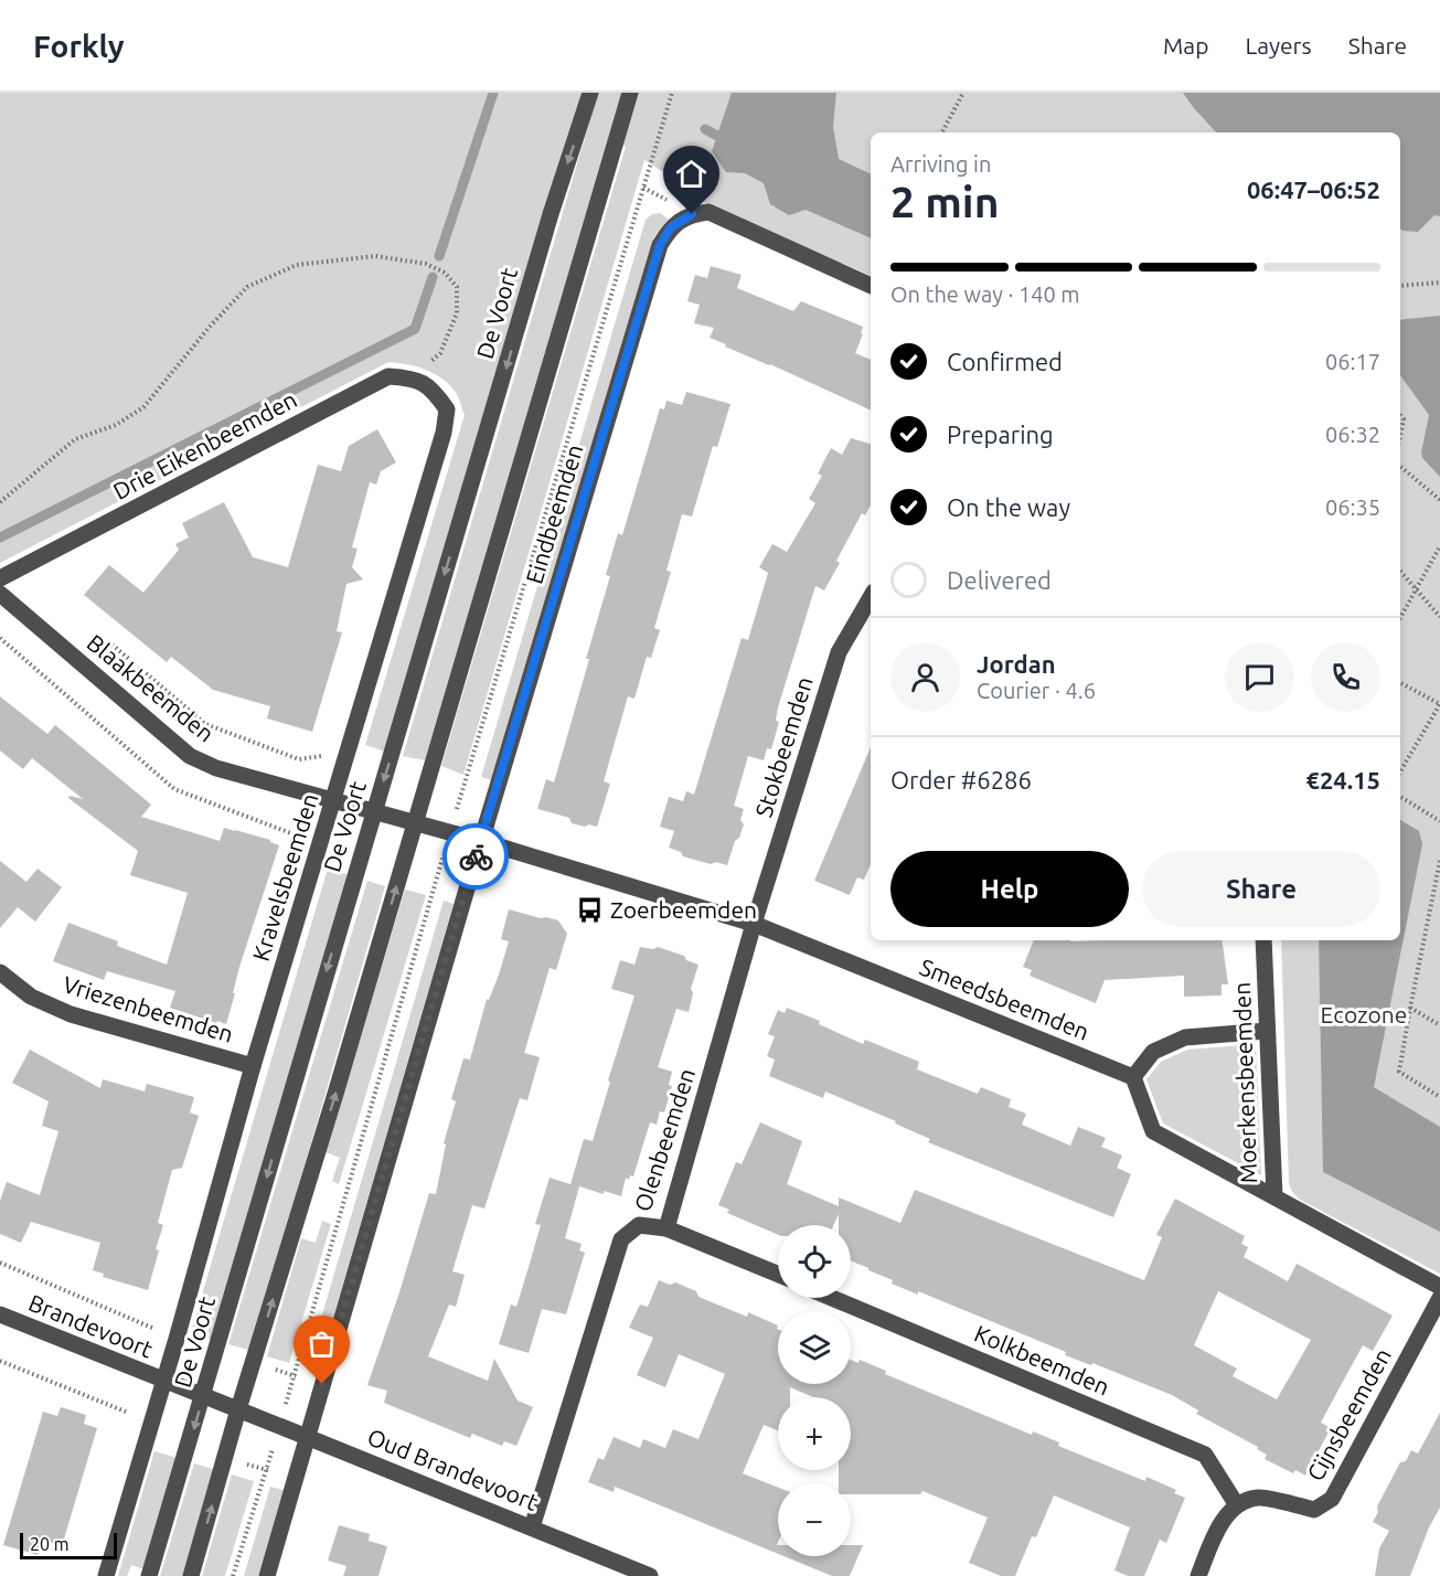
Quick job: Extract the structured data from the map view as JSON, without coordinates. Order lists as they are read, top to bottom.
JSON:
{
  "streets": {
    "street": [
      "De Voort",
      "Drie Eikenbeemden",
      "Eindbeemden",
      "Blaakbeemden",
      "Stokbeemden",
      "Kravelsbeemden",
      "Smeedsbeemden",
      "Vriezenbeemden",
      "Moerkensbeemden",
      "Olenbeemden",
      "Brandevoort",
      "Kolkbeemden",
      "Cijnsbeemden",
      "Oud Brandevoort"
    ]
  },
  "crossings": [
    ["De Voort", "Blaakbeemden"],
    ["De Voort", "Oud Brandevoort"],
    ["Drie Eikenbeemden", "Kravelsbeemden"],
    ["Eindbeemden", "Blaakbeemden"],
    ["Eindbeemden", "Smeedsbeemden"],
    ["Blaakbeemden", "Kravelsbeemden"],
    ["Blaakbeemden", "Smeedsbeemden"],
    ["Stokbeemden", "Smeedsbeemden"],
    ["Stokbeemden", "Olenbeemden"],
    ["Kravelsbeemden", "Vriezenbeemden"],
    ["Kravelsbeemden", "Brandevoort"],
    ["Kravelsbeemden", "Oud Brandevoort"],
    ["Smeedsbeemden", "Olenbeemden"],
    ["Olenbeemden", "Oud Brandevoort"],
    ["Brandevoort", "Oud Brandevoort"],
    ["Kolkbeemden", "Cijnsbeemden"]
  ],
  "parks": ["Ecozone"],
  "places": {
    "bus stop": ["Zoerbeemden"]
  },
  "scale_bar": "20 m",
  "page": {
    "header": "Forkly",
    "nav": ["Map", "Layers", "Share"],
    "heading": ["2 min", "Arriving in", "06:47–06:52"],
    "panel": [
      "Jordan",
      "Courier · 4.6",
      "Order #6286",
      "€24.15"
    ],
    "bar": "On the way · 140 m",
    "list": [
      ["Confirmed", "06:17"],
      ["Preparing", "06:32"],
      ["On the way", "06:35"],
      "Delivered"
    ],
    "buttons": ["Help", "Share"],
    "map_buttons": ["+", "−"],
    "scale": "20 m"
  }
}
